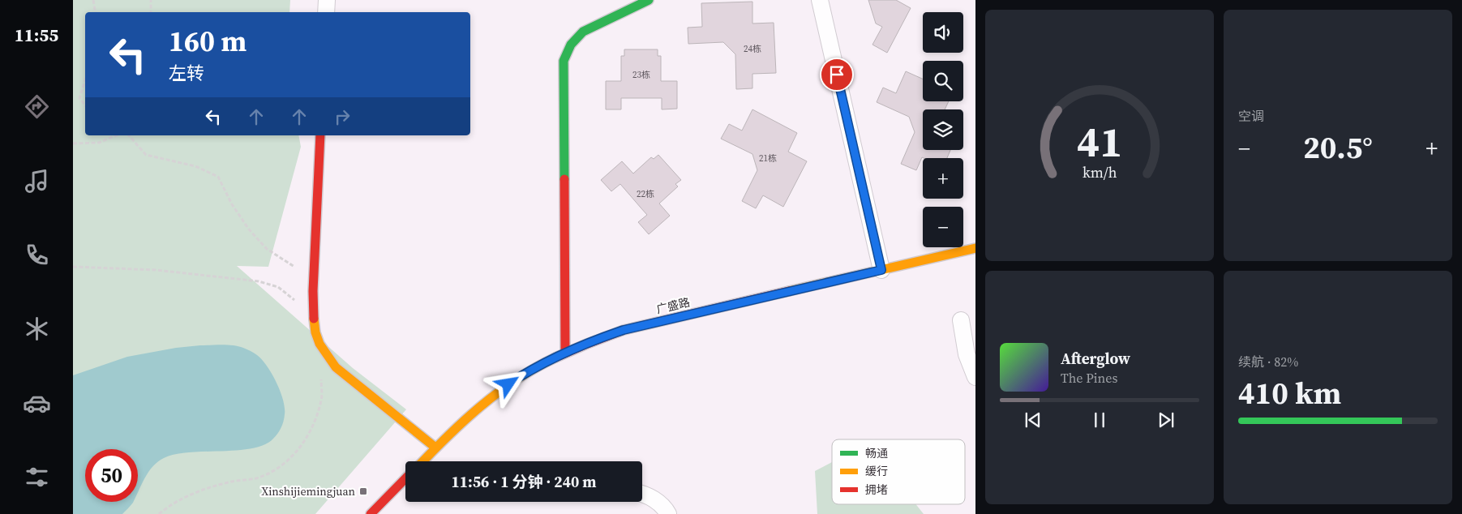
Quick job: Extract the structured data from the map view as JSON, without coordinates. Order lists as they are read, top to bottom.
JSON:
{
  "streets": {
    "street": ["广盛路"]
  },
  "places": {
    "transit": ["Xinshijiemingjuan"]
  },
  "house_numbers": [
    "24栋",
    "23栋",
    "21栋",
    "22栋"
  ],
  "legend": ["畅通", "缓行", "拥堵"],
  "page": {
    "tabs": "11:55",
    "tile": [
      "空调",
      ["续航 · 82%", "410 km"]
    ],
    "map_buttons": ["+", "−"],
    "turn": ["160 m", "左转"],
    "heat": ["−", "20.5°", "+"],
    "song": ["Afterglow", "The Pines"],
    "limit": "50",
    "trip": "11:56 · 1 分钟 · 240 m",
    "gauge": ["41", "km/h"]
  }
}
